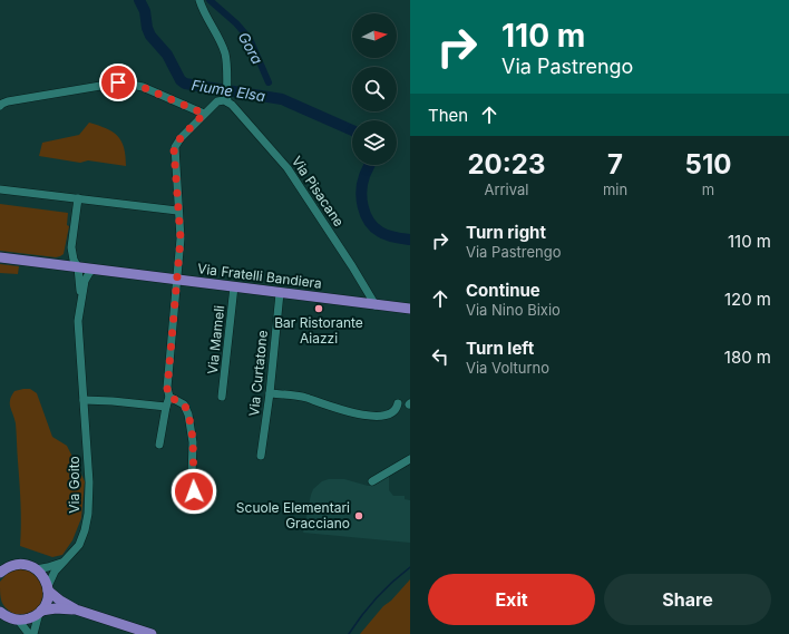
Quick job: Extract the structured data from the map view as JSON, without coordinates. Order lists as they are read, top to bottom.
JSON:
{
  "streets": {
    "main road": ["Via Fratelli Bandiera"],
    "street": [
      "Via Pisacane",
      "Via Mameli",
      "Via Curtatone",
      "Via Goito"
    ]
  },
  "crossings": [
    ["Via Pisacane", "Via Fratelli Bandiera"],
    ["Via Fratelli Bandiera", "Via Mameli"],
    ["Via Fratelli Bandiera", "Via Curtatone"],
    ["Via Fratelli Bandiera", "Via Goito"]
  ],
  "water": ["Gora", "Fiume Elsa"],
  "places": ["Bar Ristorante Aiazzi", "Scuole Elementari Gracciano"],
  "north": "right",
  "page": {
    "turn": ["110 m", "Via Pastrengo"],
    "then": "Then",
    "eta": [
      "20:23",
      "Arrival",
      "7",
      "min",
      "510",
      "m"
    ],
    "list": [
      {
        "name": "Turn right",
        "note": "Via Pastrengo",
        "value": "110 m"
      },
      {
        "name": "Continue",
        "note": "Via Nino Bixio",
        "value": "120 m"
      },
      {
        "name": "Turn left",
        "note": "Via Volturno",
        "value": "180 m"
      }
    ],
    "buttons": ["Exit", "Share"]
  }
}
